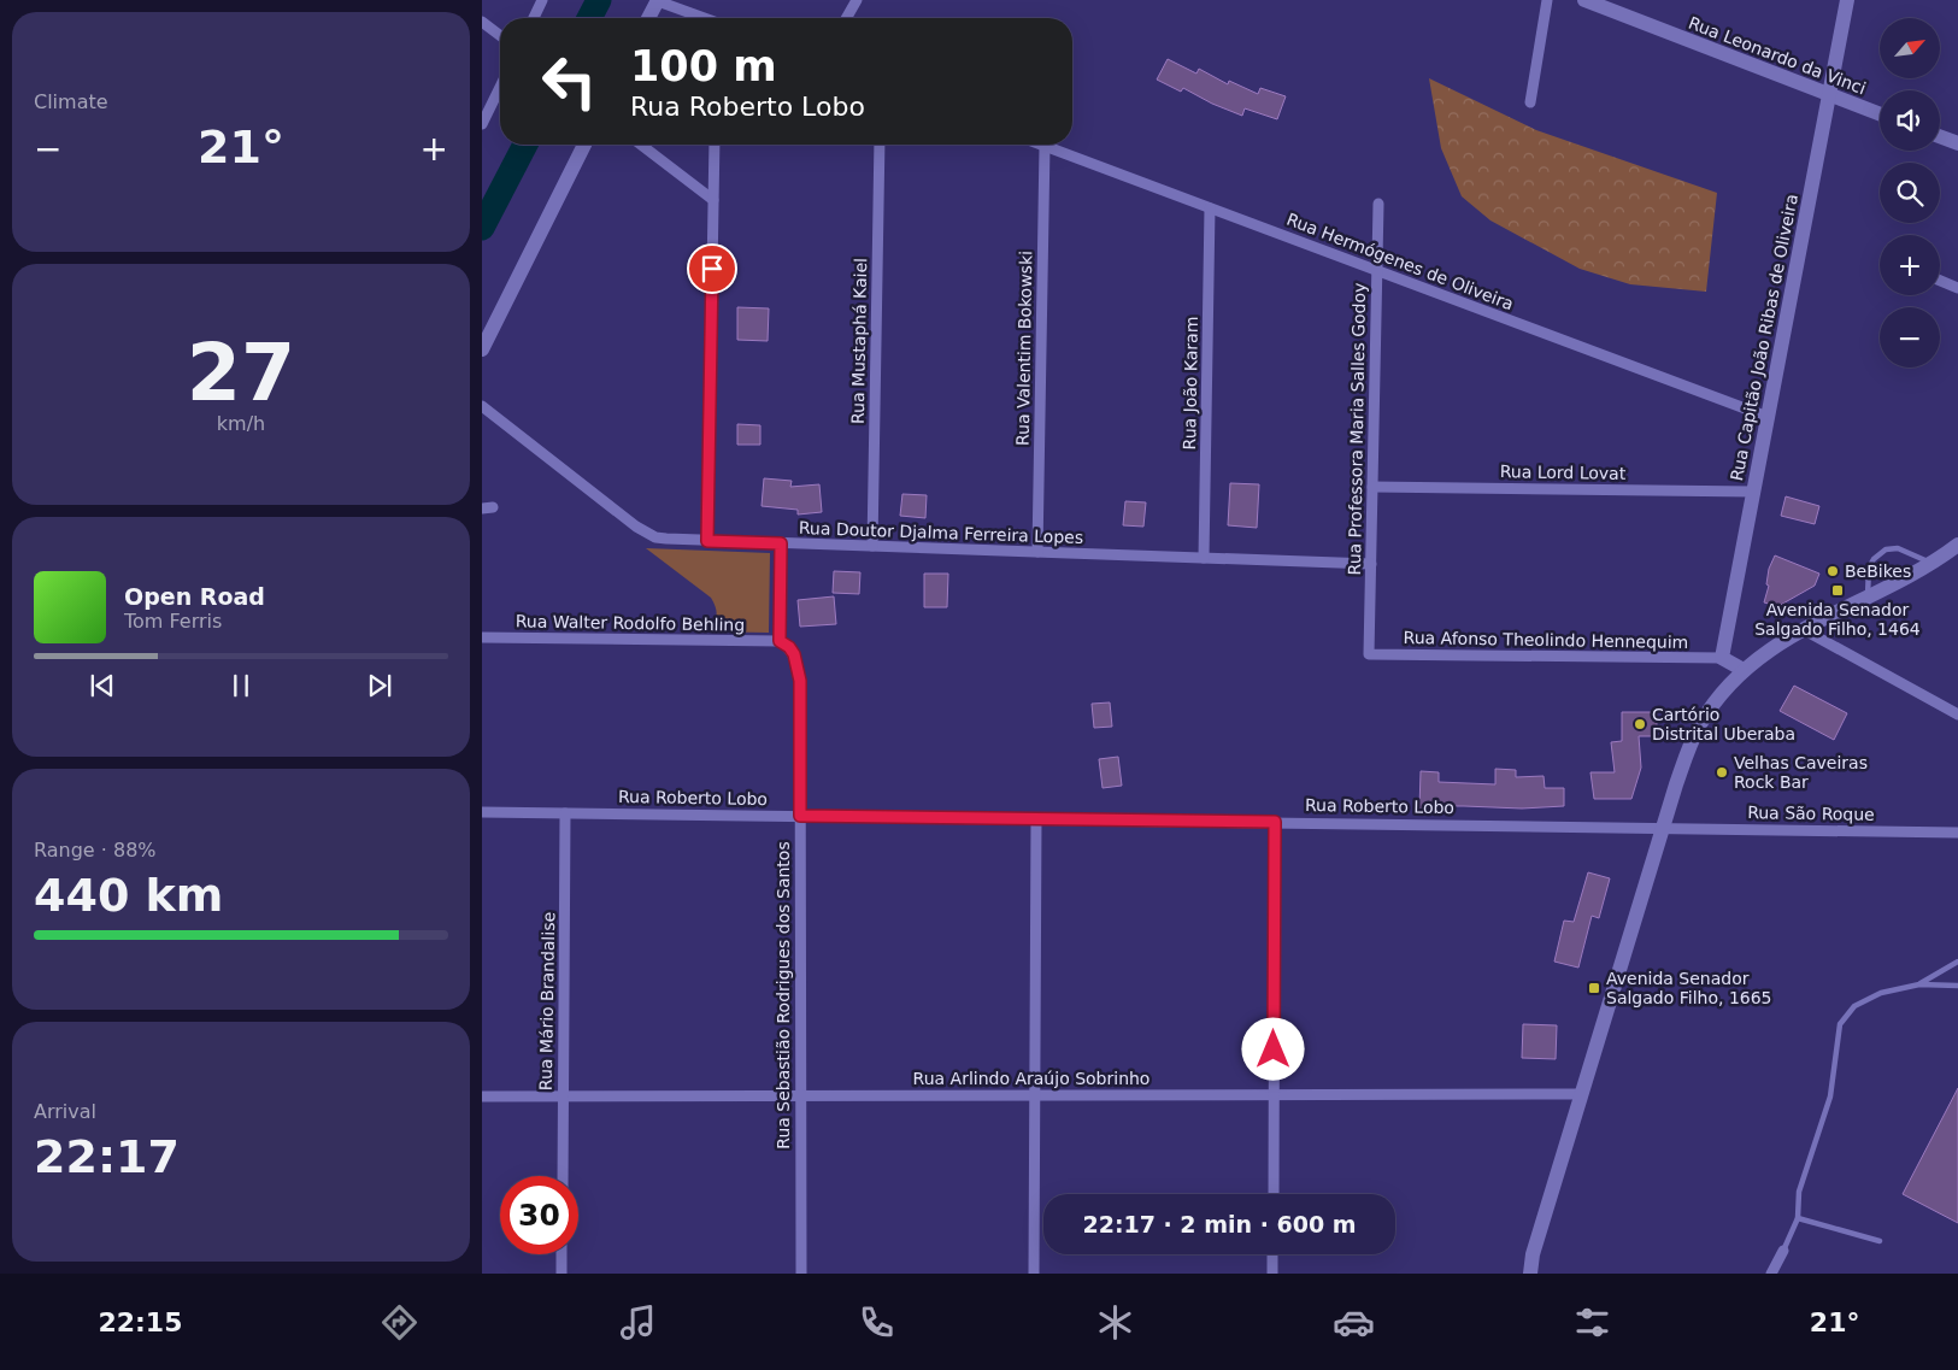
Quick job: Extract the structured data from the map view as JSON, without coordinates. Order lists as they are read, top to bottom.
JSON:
{
  "streets": {
    "street": [
      "Rua Leonardo da Vinci",
      "Rua Hermógenes de Oliveira",
      "Rua Capitão João Ribas de Oliveira",
      "Rua Mustaphá Kaiel",
      "Rua Valentim Bokowski",
      "Rua João Karam",
      "Rua Professora Maria Salles Godoy",
      "Rua Lord Lovat",
      "Rua Doutor Djalma Ferreira Lopes",
      "Rua Walter Rodolfo Behling",
      "Rua Afonso Theolindo Hennequim",
      "Rua Roberto Lobo",
      "Rua São Roque",
      "Rua Sebastião Rodrigues dos Santos",
      "Rua Mário Brandalise",
      "Rua Arlindo Araújo Sobrinho"
    ]
  },
  "crossings": [
    ["Rua Leonardo da Vinci", "Rua Capitão João Ribas de Oliveira"],
    ["Rua Hermógenes de Oliveira", "Rua Capitão João Ribas de Oliveira"],
    ["Rua Hermógenes de Oliveira", "Rua Valentim Bokowski"],
    ["Rua Hermógenes de Oliveira", "Rua João Karam"],
    ["Rua Hermógenes de Oliveira", "Rua Professora Maria Salles Godoy"],
    ["Rua Capitão João Ribas de Oliveira", "Rua Lord Lovat"],
    ["Rua Capitão João Ribas de Oliveira", "Rua Afonso Theolindo Hennequim"],
    ["Rua Mustaphá Kaiel", "Rua Doutor Djalma Ferreira Lopes"],
    ["Rua Valentim Bokowski", "Rua Doutor Djalma Ferreira Lopes"],
    ["Rua João Karam", "Rua Doutor Djalma Ferreira Lopes"],
    ["Rua Professora Maria Salles Godoy", "Rua Lord Lovat"],
    ["Rua Professora Maria Salles Godoy", "Rua Doutor Djalma Ferreira Lopes"],
    ["Rua Professora Maria Salles Godoy", "Rua Afonso Theolindo Hennequim"],
    ["Rua Walter Rodolfo Behling", "Rua Sebastião Rodrigues dos Santos"],
    ["Rua Roberto Lobo", "Rua São Roque"],
    ["Rua Roberto Lobo", "Rua Sebastião Rodrigues dos Santos"],
    ["Rua Roberto Lobo", "Rua Mário Brandalise"],
    ["Rua Sebastião Rodrigues dos Santos", "Rua Arlindo Araújo Sobrinho"],
    ["Rua Mário Brandalise", "Rua Arlindo Araújo Sobrinho"]
  ],
  "places": {
    "other": ["BeBikes", "Cartório Distrital Uberaba", "Velhas Caveiras Rock Bar"],
    "transit": ["Avenida Senador Salgado Filho, 1464", "Avenida Senador Salgado Filho, 1665"]
  },
  "north": "top right",
  "page": {
    "tile": [
      "Climate",
      ["27", "km/h"],
      ["Range · 88%", "440 km"],
      ["Arrival", "22:17"]
    ],
    "map_buttons": ["+", "−"],
    "turn": ["100 m", "Rua Roberto Lobo"],
    "heat": ["−", "21°", "+"],
    "song": ["Open Road", "Tom Ferris"],
    "limit": "30",
    "trip": "22:17 · 2 min · 600 m",
    "tabs": ["22:15", "21°"]
  }
}
